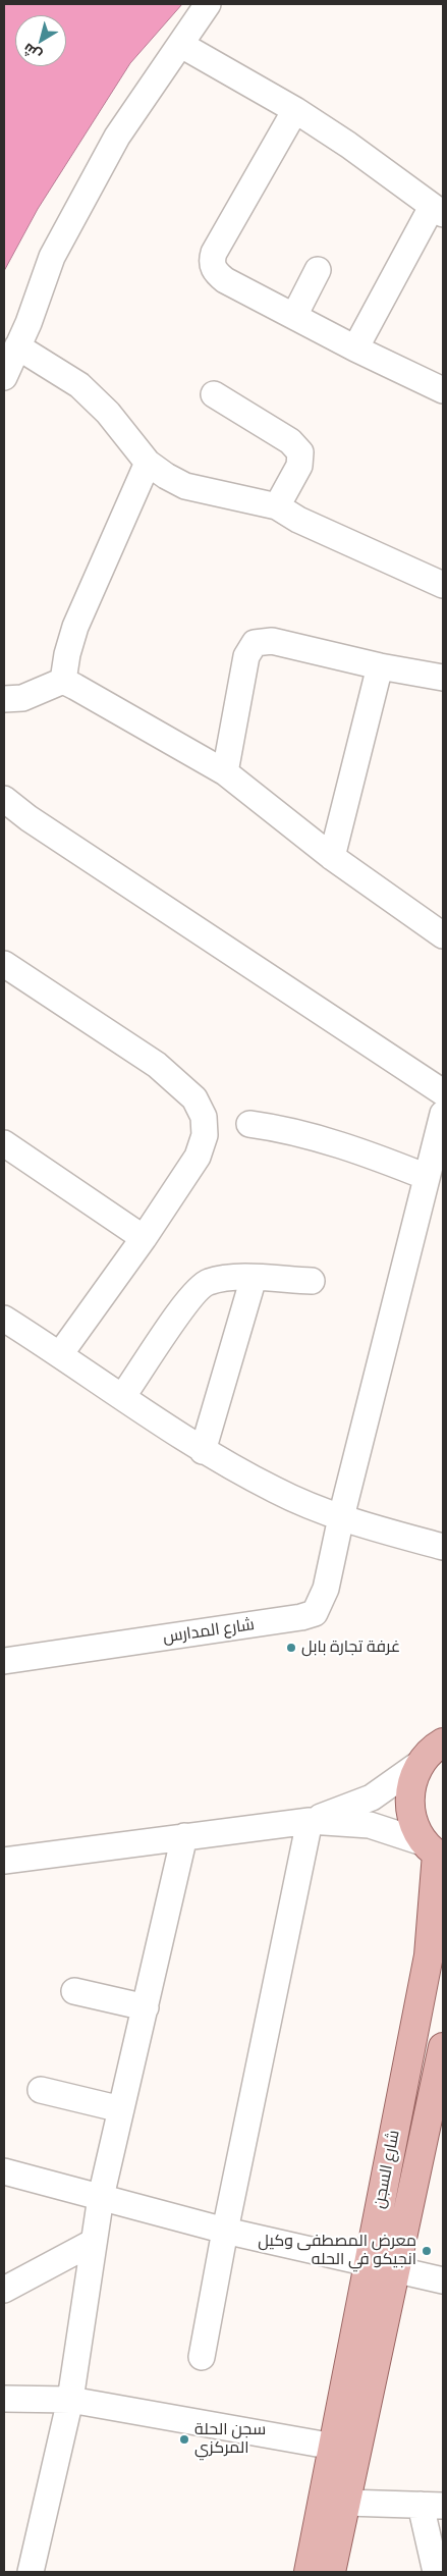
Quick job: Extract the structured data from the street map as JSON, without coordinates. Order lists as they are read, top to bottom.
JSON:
{
  "streets": {
    "main road": ["شارع السجن"],
    "street": ["شارع المدارس"]
  },
  "places": ["غرفة تجارة بابل", "معرض المصطفى وكيل انجيكو في الحله", "سجن الحلة المركزي"],
  "north": "bottom left"
}
